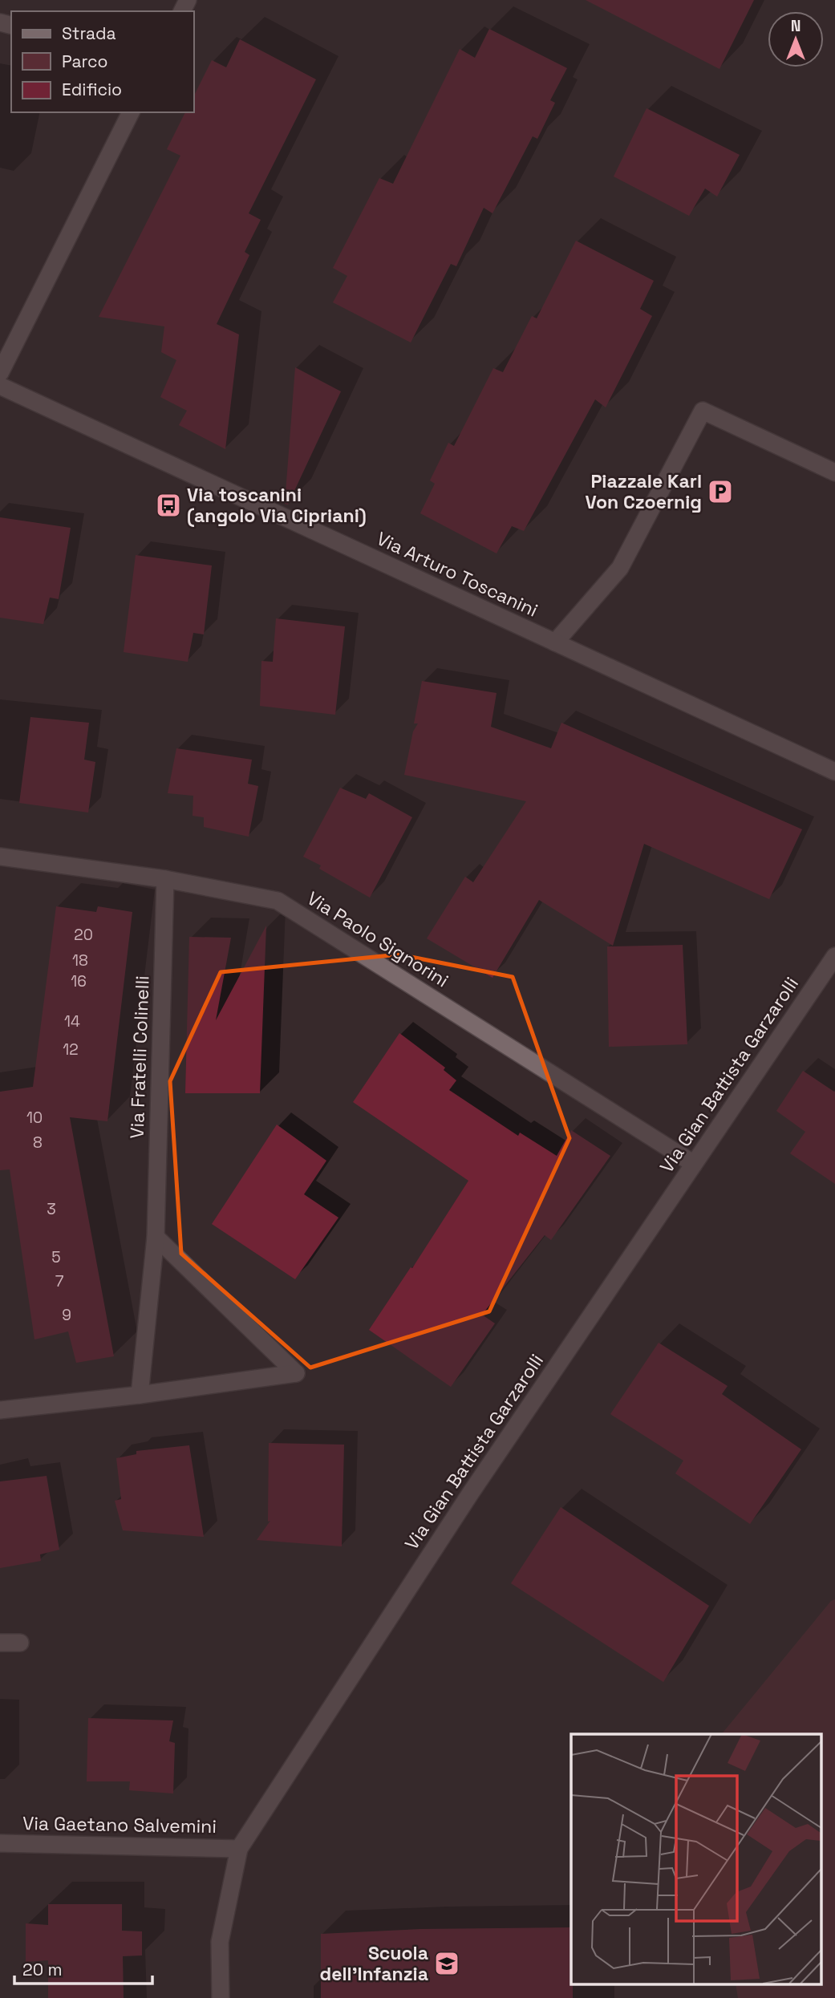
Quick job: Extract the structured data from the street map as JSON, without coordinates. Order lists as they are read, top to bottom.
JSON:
{
  "streets": {
    "street": [
      "Via Arturo Toscanini",
      "Via Paolo Signorini",
      "Via Fratelli Colinelli",
      "Via Gian Battista Garzarolli",
      "Via Gaetano Salvemini"
    ]
  },
  "crossings": [
    ["Via Paolo Signorini", "Via Fratelli Colinelli"],
    ["Via Paolo Signorini", "Via Gian Battista Garzarolli"],
    ["Via Gian Battista Garzarolli", "Via Gaetano Salvemini"]
  ],
  "places": {
    "parking": ["Piazzale Karl Von Czoernig"],
    "bus stop": ["Via toscanini (angolo Via Cipriani)"],
    "school or university": ["Scuola dell'Infanzia"]
  },
  "house_numbers": [
    "20",
    "18",
    "16",
    "14",
    "12",
    "10",
    "8",
    "3",
    "5",
    "7",
    "9"
  ],
  "legend": ["Strada", "Parco", "Edificio"],
  "scale_bar": "20 m",
  "north": "top"
}
